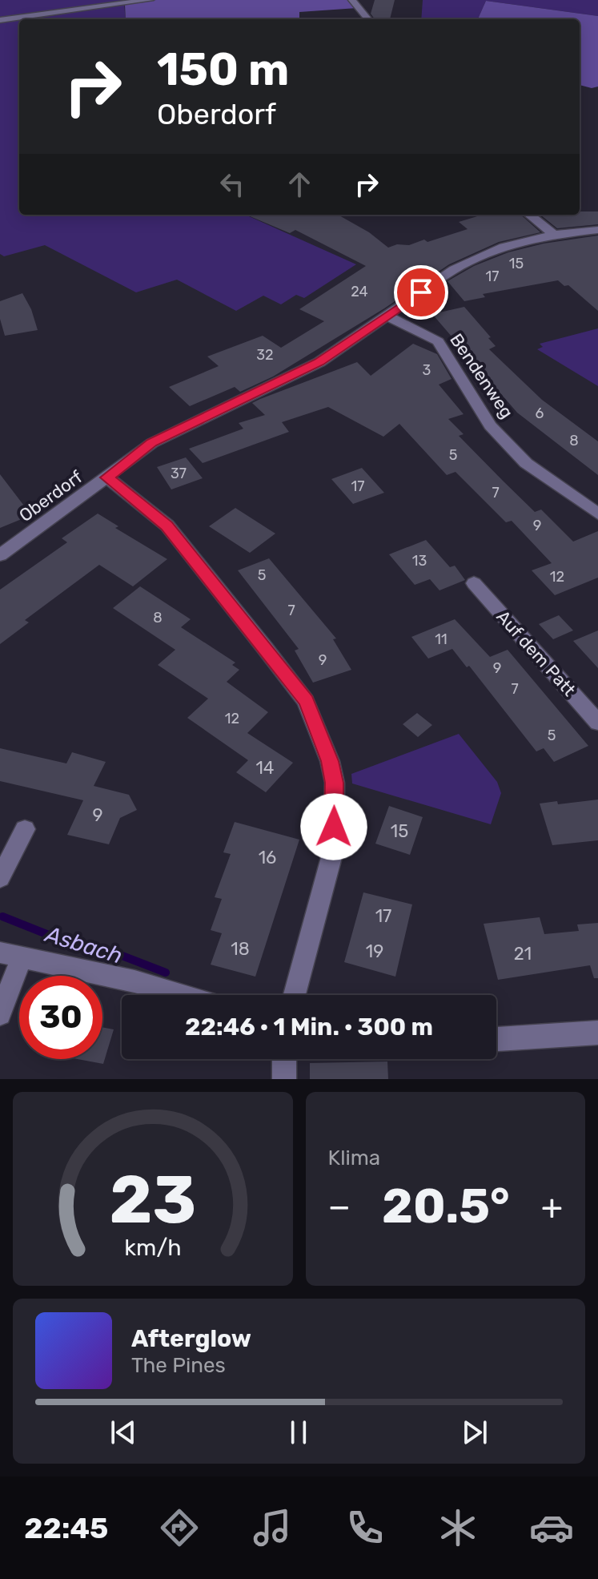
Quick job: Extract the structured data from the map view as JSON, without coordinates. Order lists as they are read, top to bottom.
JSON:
{
  "streets": {
    "street": ["Bendenweg", "Oberdorf", "Auf dem Patt"]
  },
  "crossings": [
    ["Bendenweg", "Oberdorf"]
  ],
  "water": ["Asbach"],
  "house_numbers": [
    "15",
    "17",
    "24",
    "32",
    "3",
    "6",
    "8",
    "5",
    "37",
    "17",
    "7",
    "9",
    "13",
    "5",
    "12",
    "7",
    "8",
    "11",
    "9",
    "9",
    "7",
    "12",
    "5",
    "14",
    "9",
    "15",
    "16",
    "17",
    "18",
    "19",
    "21"
  ],
  "page": {
    "turn": ["150 m", "Oberdorf"],
    "limit": "30",
    "trip": "22:46 · 1 Min. · 300 m",
    "tile": "Klima",
    "heat": ["−", "20.5°", "+"],
    "song": ["Afterglow", "The Pines"],
    "tabs": "22:45",
    "gauge": ["23", "km/h"]
  }
}
